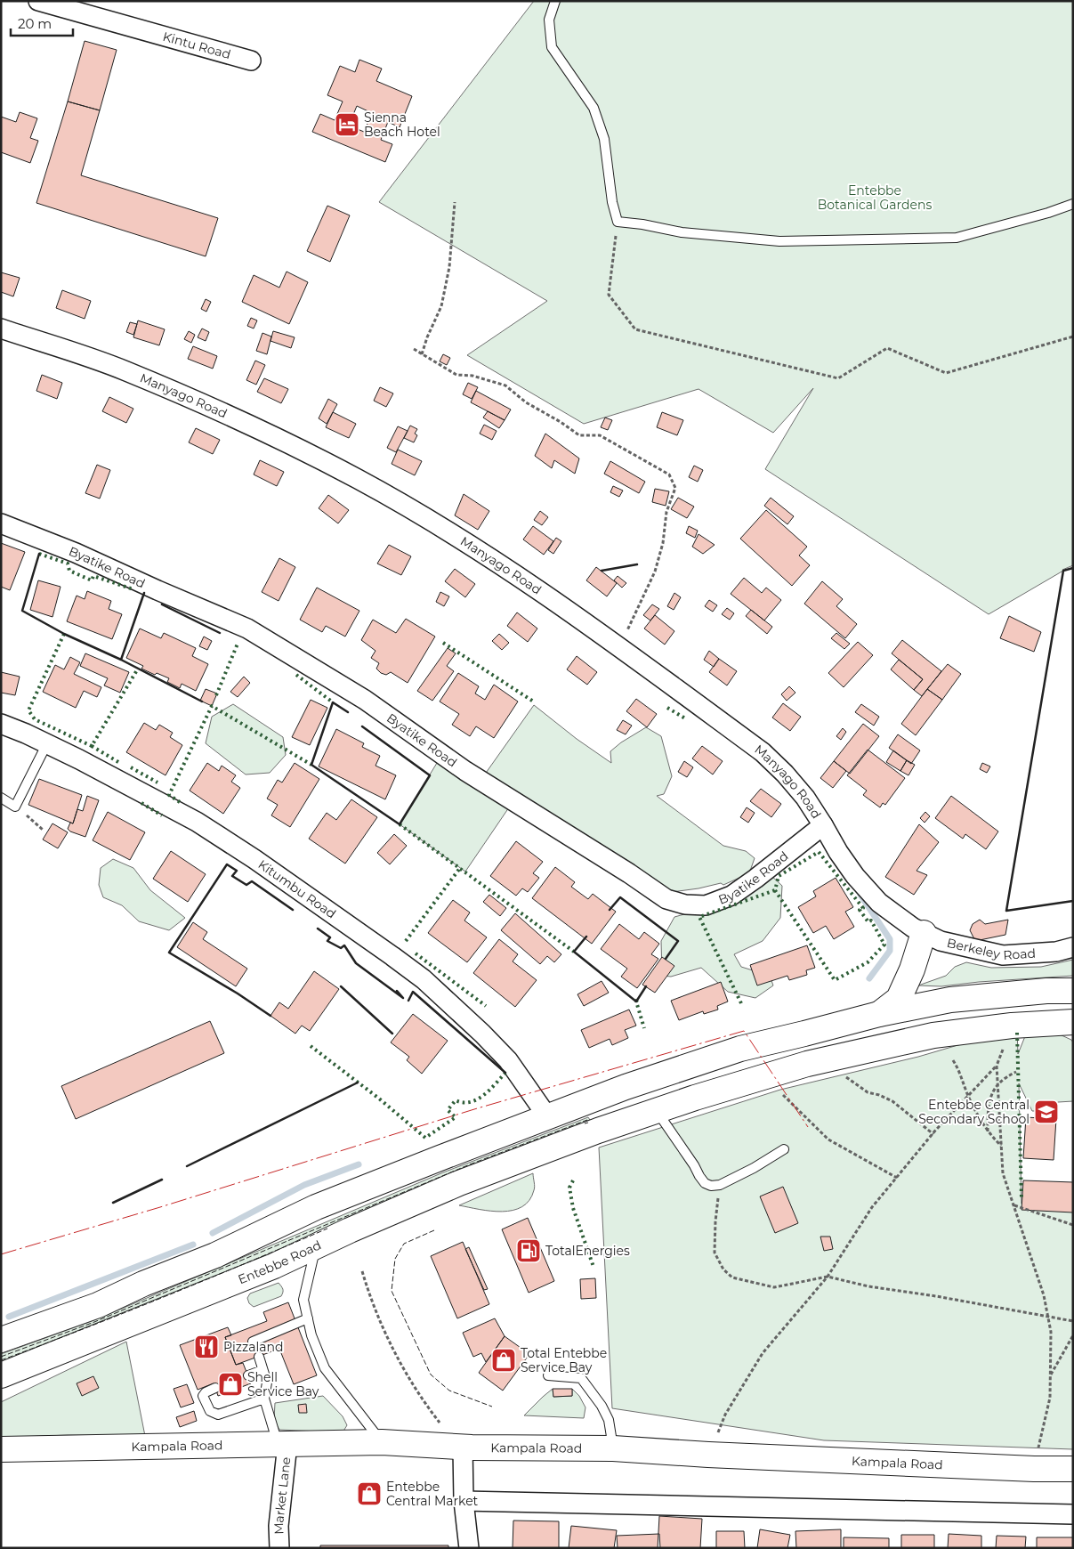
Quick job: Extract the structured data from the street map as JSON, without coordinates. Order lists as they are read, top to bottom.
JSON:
{
  "streets": {
    "main road": ["Entebbe Road", "Kampala Road"],
    "street": [
      "Kintu Road",
      "Manyago Road",
      "Byatike Road",
      "Kitumbu Road",
      "Berkeley Road",
      "Market Lane"
    ]
  },
  "crossings": [
    ["Manyago Road", "Byatike Road"],
    ["Manyago Road", "Berkeley Road"],
    ["Kampala Road", "Market Lane"]
  ],
  "parks": ["Entebbe Botanical Gardens"],
  "places": {
    "hotel": ["Sienna Beach Hotel"],
    "school or university": ["Entebbe Central Secondary School"],
    "fuel station": ["TotalEnergies"],
    "restaurant": ["Pizzaland"],
    "shop": ["Total Entebbe Service Bay", "Shell Service Bay", "Entebbe Central Market"]
  },
  "scale_bar": "20 m"
}
